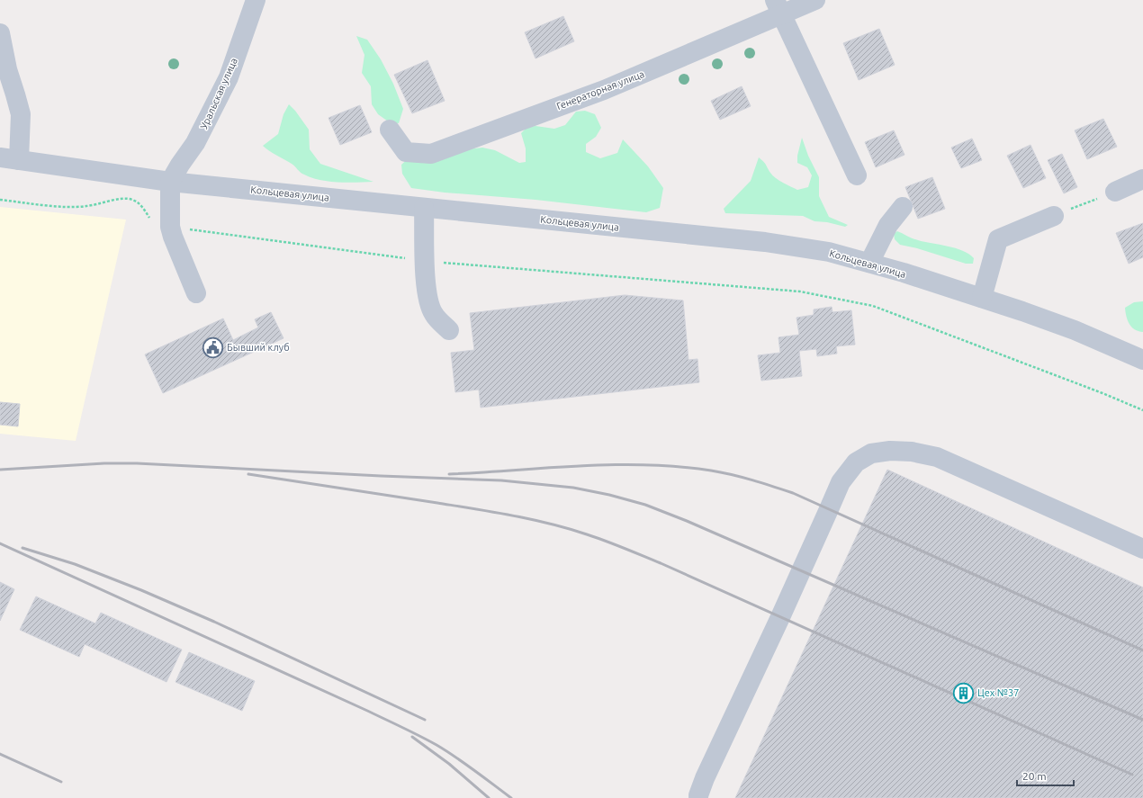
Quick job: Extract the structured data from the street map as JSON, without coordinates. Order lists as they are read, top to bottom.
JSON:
{
  "streets": {
    "street": ["Генераторная улица", "Уральская улица", "Кольцевая улица"]
  },
  "crossings": [
    ["Уральская улица", "Кольцевая улица"]
  ],
  "places": {
    "public building": ["Бывший клуб"],
    "building": ["Цех №37"]
  },
  "scale_bar": "20 m"
}
